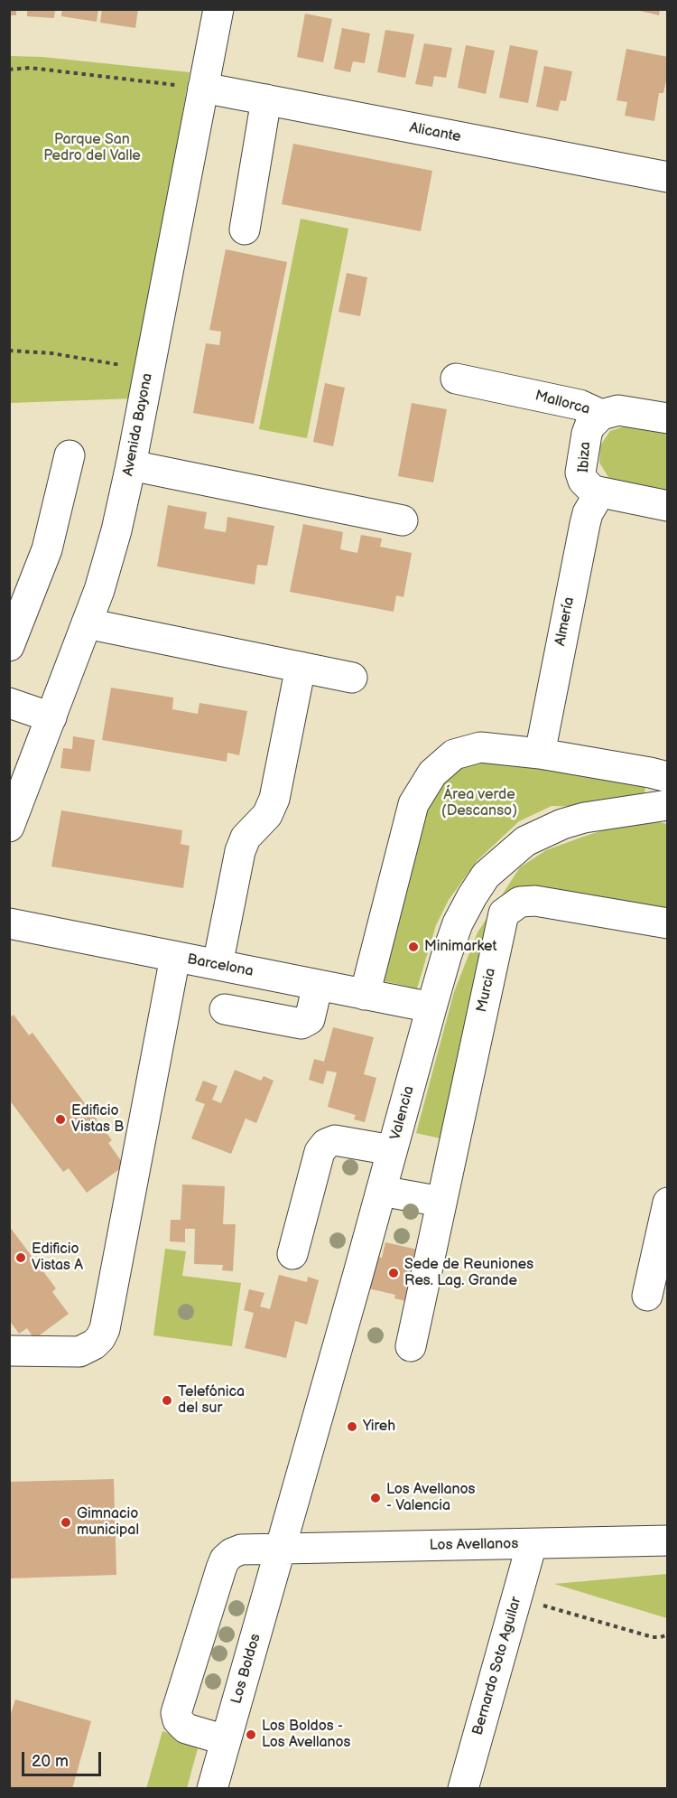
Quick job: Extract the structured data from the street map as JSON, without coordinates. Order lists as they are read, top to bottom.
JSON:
{
  "streets": {
    "street": [
      "Alicante",
      "Mallorca",
      "Avenida Bayona",
      "Ibiza",
      "Almería",
      "Barcelona",
      "Murcia",
      "Valencia",
      "Los Avellanos",
      "Bernardo Soto Aguilar",
      "Los Boldos"
    ]
  },
  "crossings": [
    ["Alicante", "Avenida Bayona"],
    ["Mallorca", "Ibiza"],
    ["Ibiza", "Almería"],
    ["Barcelona", "Valencia"],
    ["Valencia", "Los Avellanos"],
    ["Valencia", "Los Boldos"],
    ["Los Avellanos", "Bernardo Soto Aguilar"],
    ["Los Avellanos", "Los Boldos"]
  ],
  "parks": ["Parque San Pedro del Valle", "Área verde (Descanso)"],
  "places": [
    "Minimarket",
    "Edificio Vistas B",
    "Edificio Vistas A",
    "Sede de Reuniones Res. Lag. Grande",
    "Telefónica del sur",
    "Yireh",
    "Los Avellanos - Valencia",
    "Gimnacio municipal",
    "Los Boldos - Los Avellanos"
  ],
  "scale_bar": "20 m"
}
